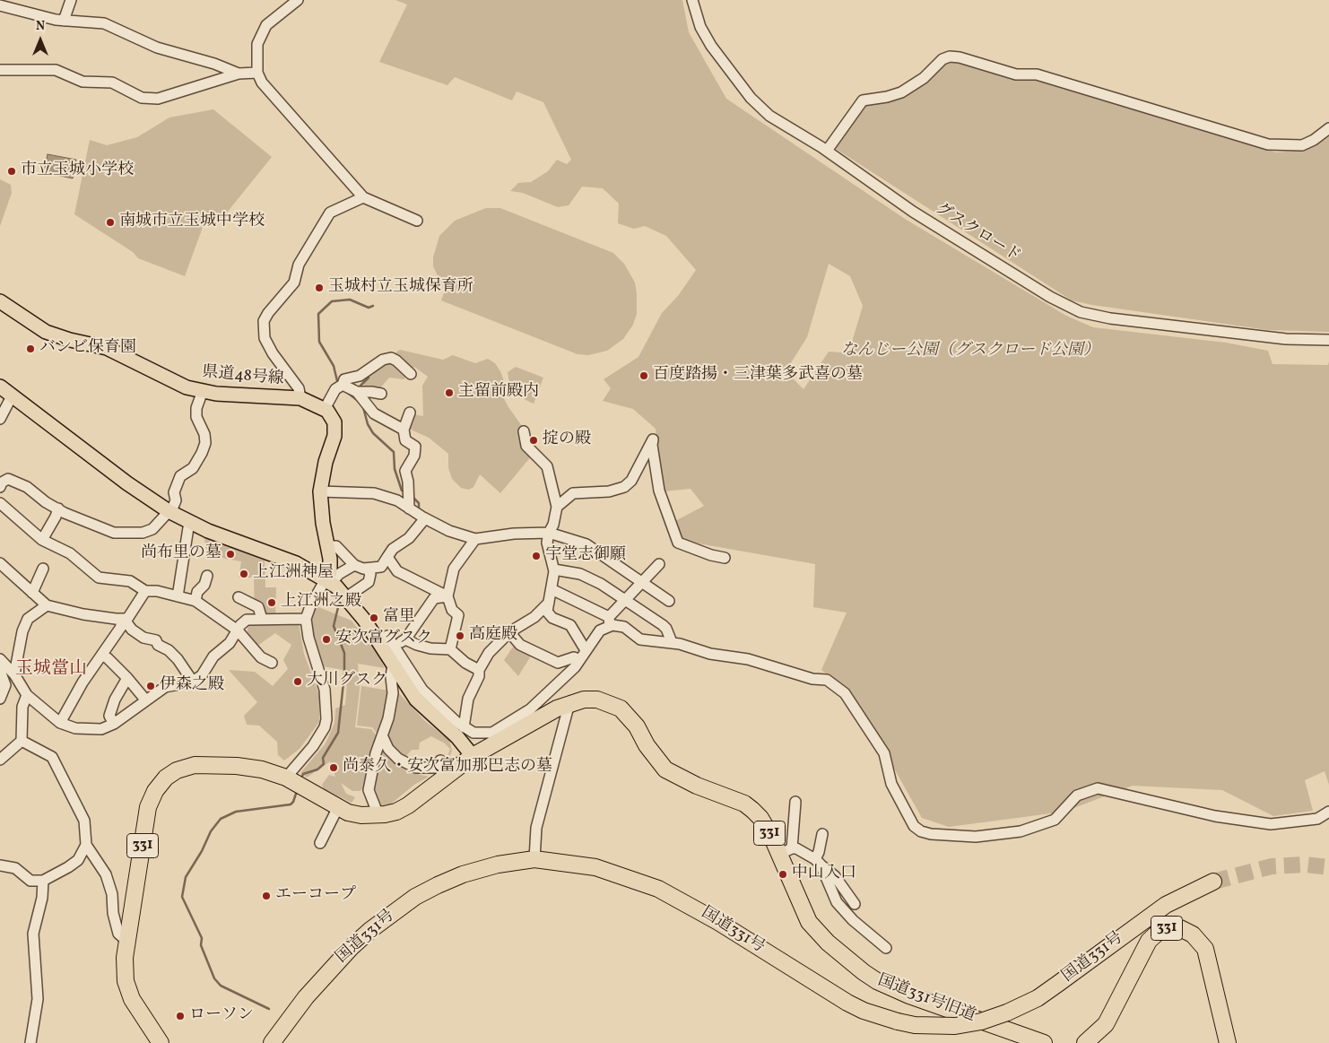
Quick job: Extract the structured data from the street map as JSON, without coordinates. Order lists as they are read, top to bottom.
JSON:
{
  "streets": {
    "highway": ["331", "国道331号", "国道331号旧道"],
    "main road": ["県道48号線"],
    "street": ["グスクロード"]
  },
  "districts": ["玉城當山"],
  "parks": ["なんじー公園（グスクロード公園）"],
  "places": [
    "市立玉城小学校",
    "南城市立玉城中学校",
    "玉城村立玉城保育所",
    "バンビ保育園",
    "百度踏揚・三津葉多武喜の墓",
    "主留前殿内",
    "掟の殿",
    "尚布里の墓",
    "宇堂志御願",
    "上江洲神屋",
    "上江洲之殿",
    "富里",
    "高庭殿",
    "安次富グスク",
    "大川グスク",
    "伊森之殿",
    "尚泰久・安次富加那巴志の墓",
    "中山入口",
    "エーコープ",
    "ローソン"
  ],
  "north": "top"
}
